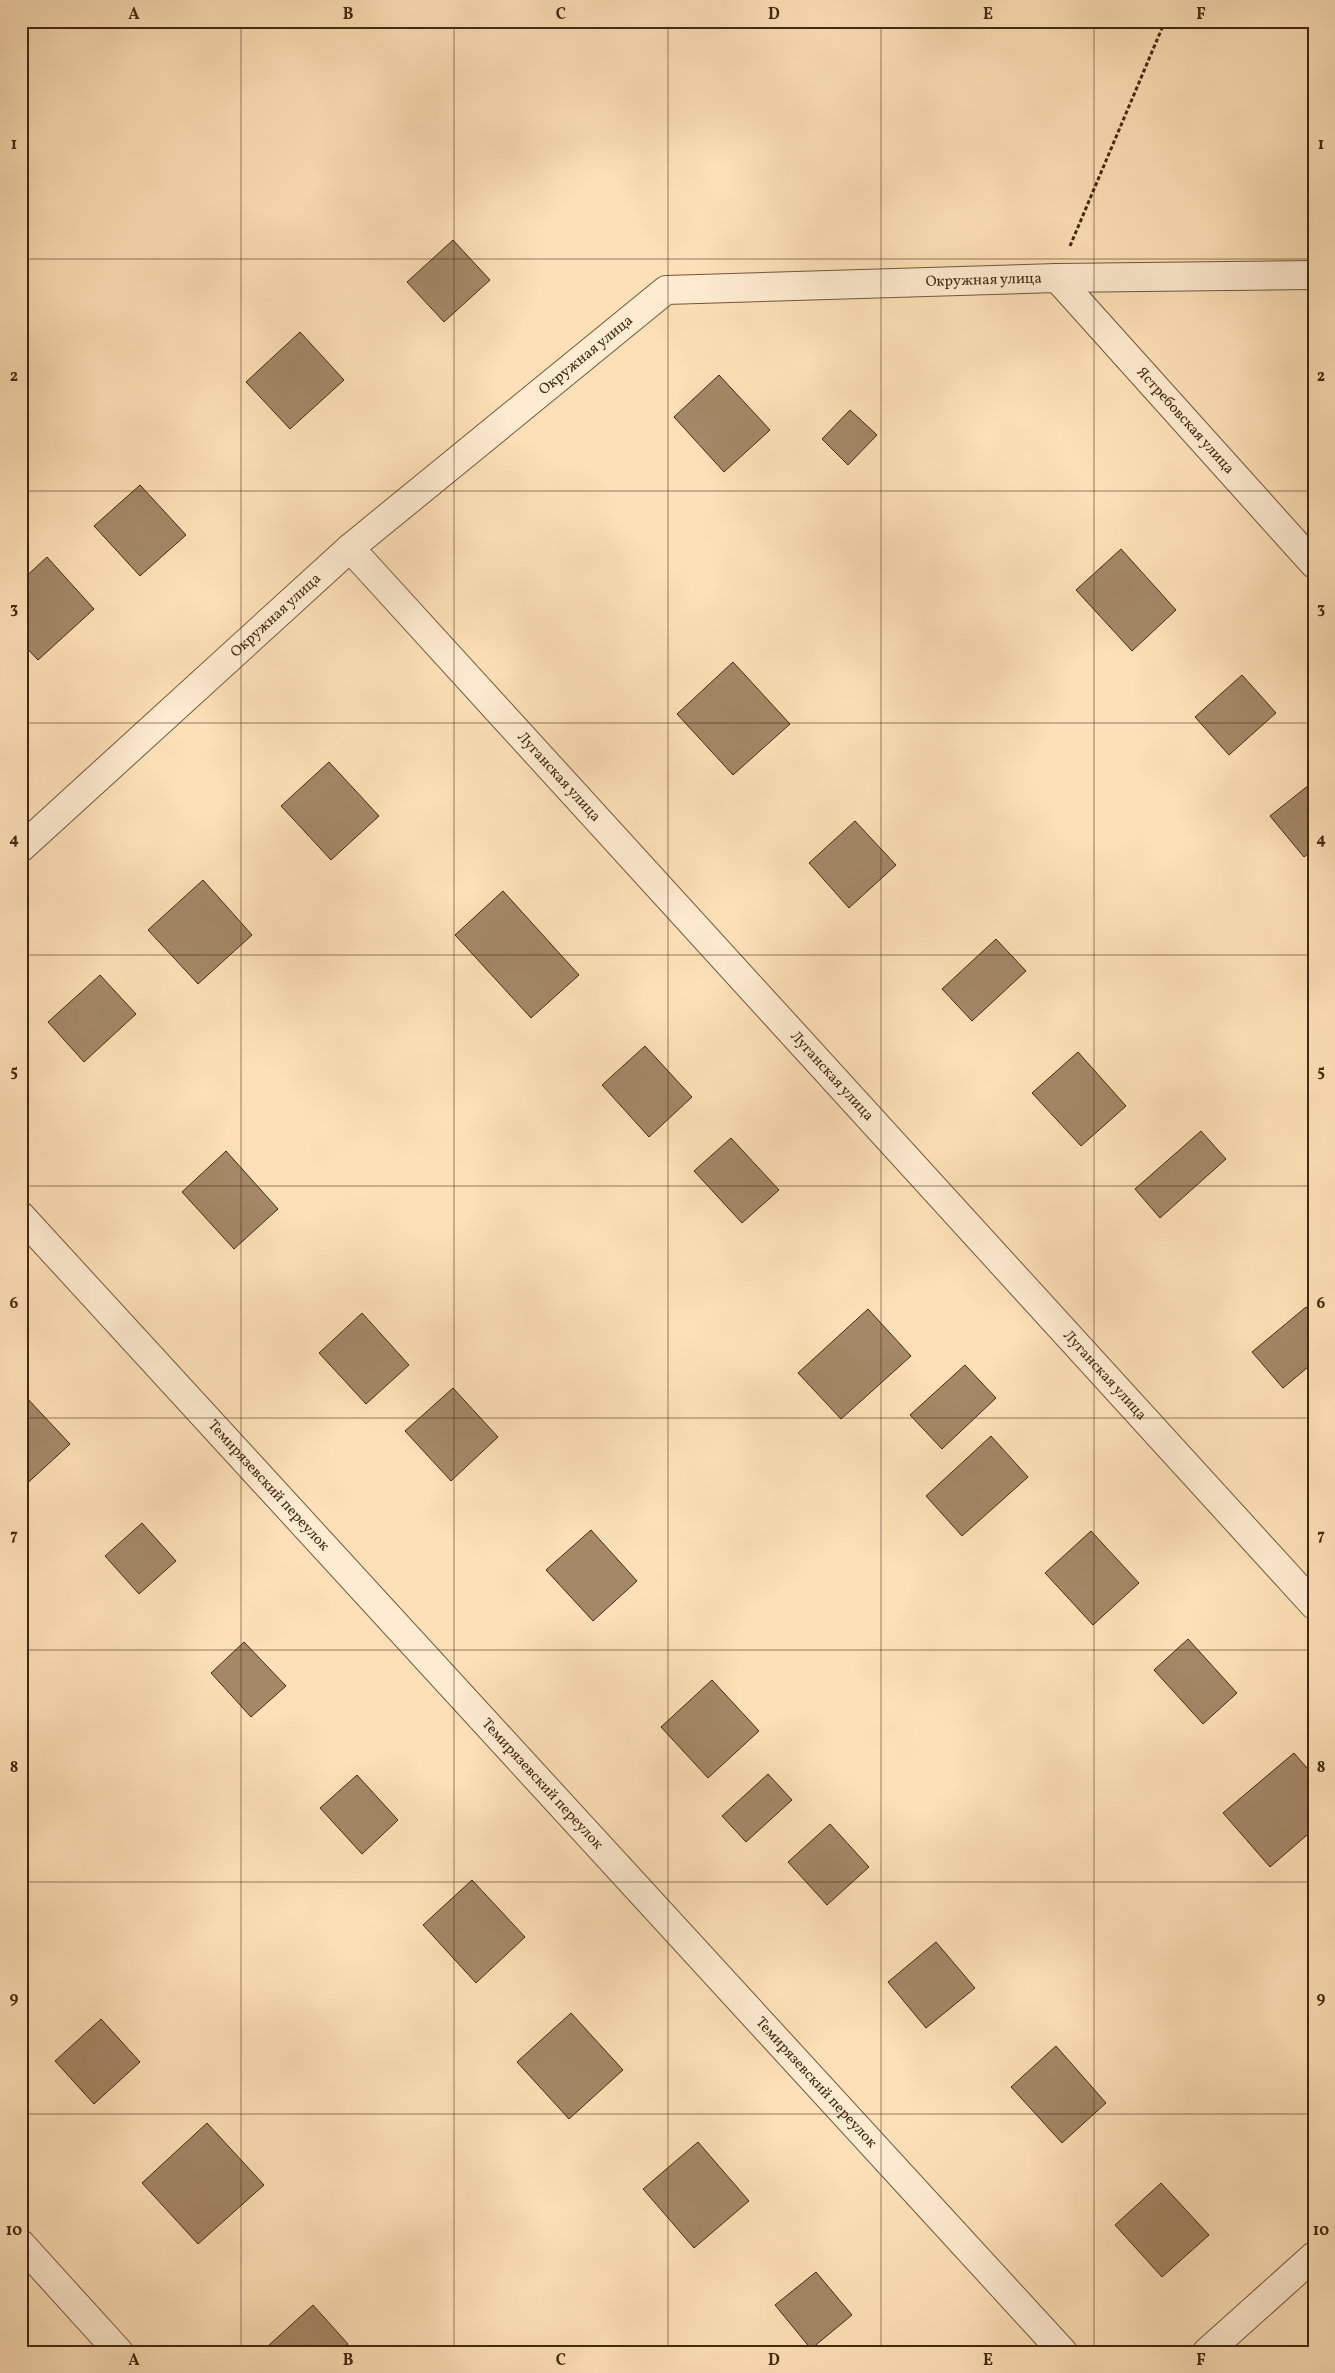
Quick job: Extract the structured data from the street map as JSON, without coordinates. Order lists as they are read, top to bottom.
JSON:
{
  "streets": {
    "street": [
      "Окружная улица",
      "Ястребовская улица",
      "Луганская улица",
      "Темирязевский переулок"
    ]
  },
  "crossings": [
    ["Окружная улица", "Ястребовская улица"],
    ["Окружная улица", "Луганская улица"]
  ],
  "grid": {
    "columns": [
      "A",
      "B",
      "C",
      "D",
      "E",
      "F"
    ],
    "rows": [
      "1",
      "2",
      "3",
      "4",
      "5",
      "6",
      "7",
      "8",
      "9",
      "10"
    ]
  }
}
